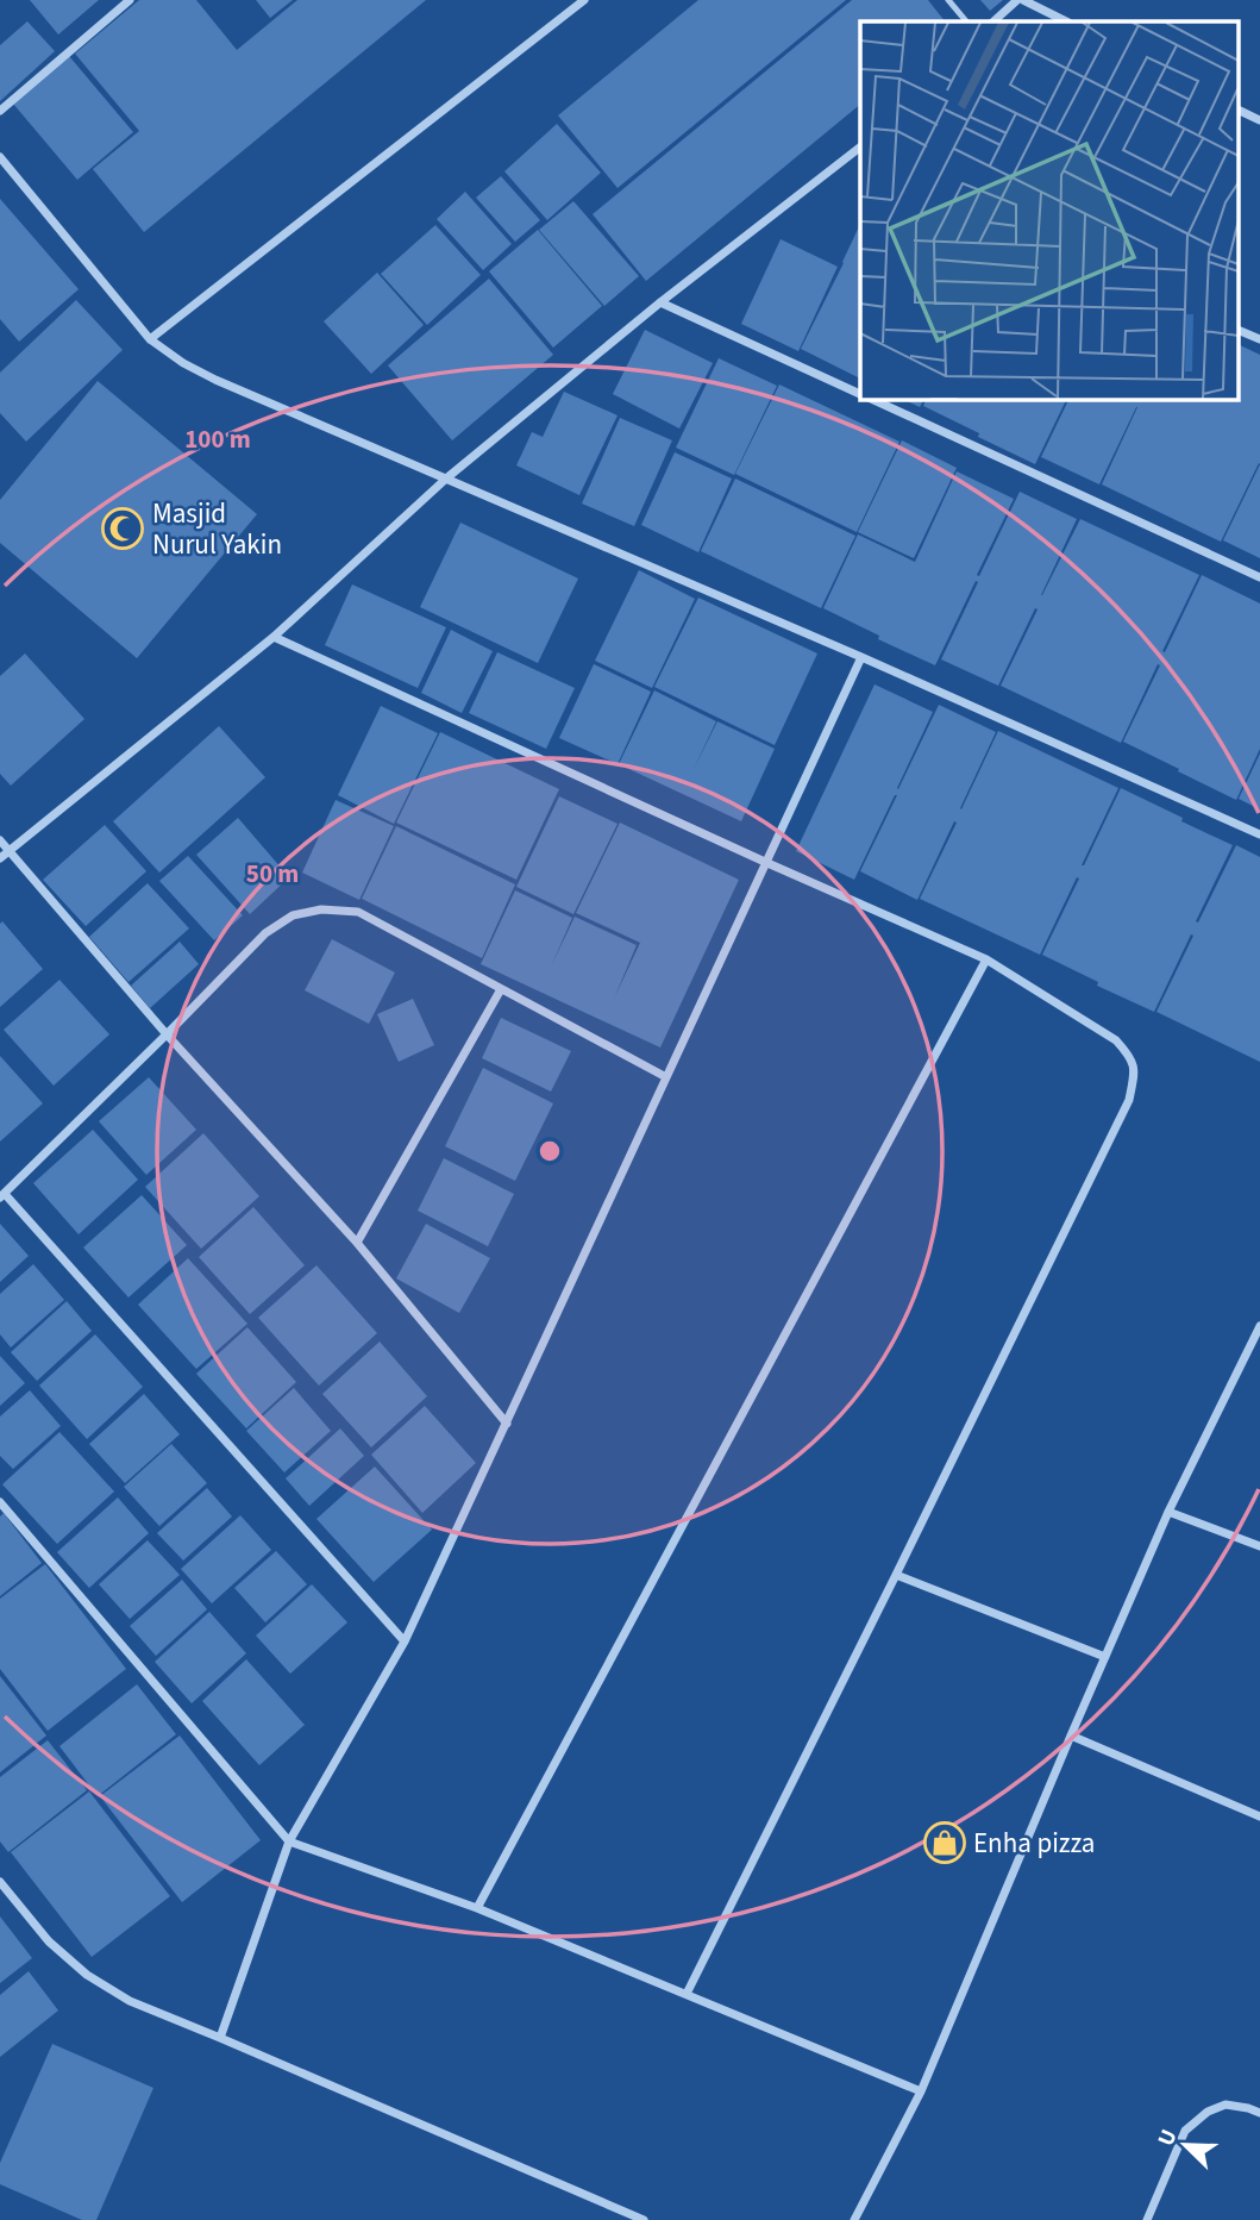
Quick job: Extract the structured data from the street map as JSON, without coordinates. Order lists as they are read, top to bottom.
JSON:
{
  "places": {
    "mosque": ["Masjid Nurul Yakin"],
    "shop": ["Enha pizza"]
  },
  "north": "top left",
  "rings": ["100 m", "50 m"]
}
